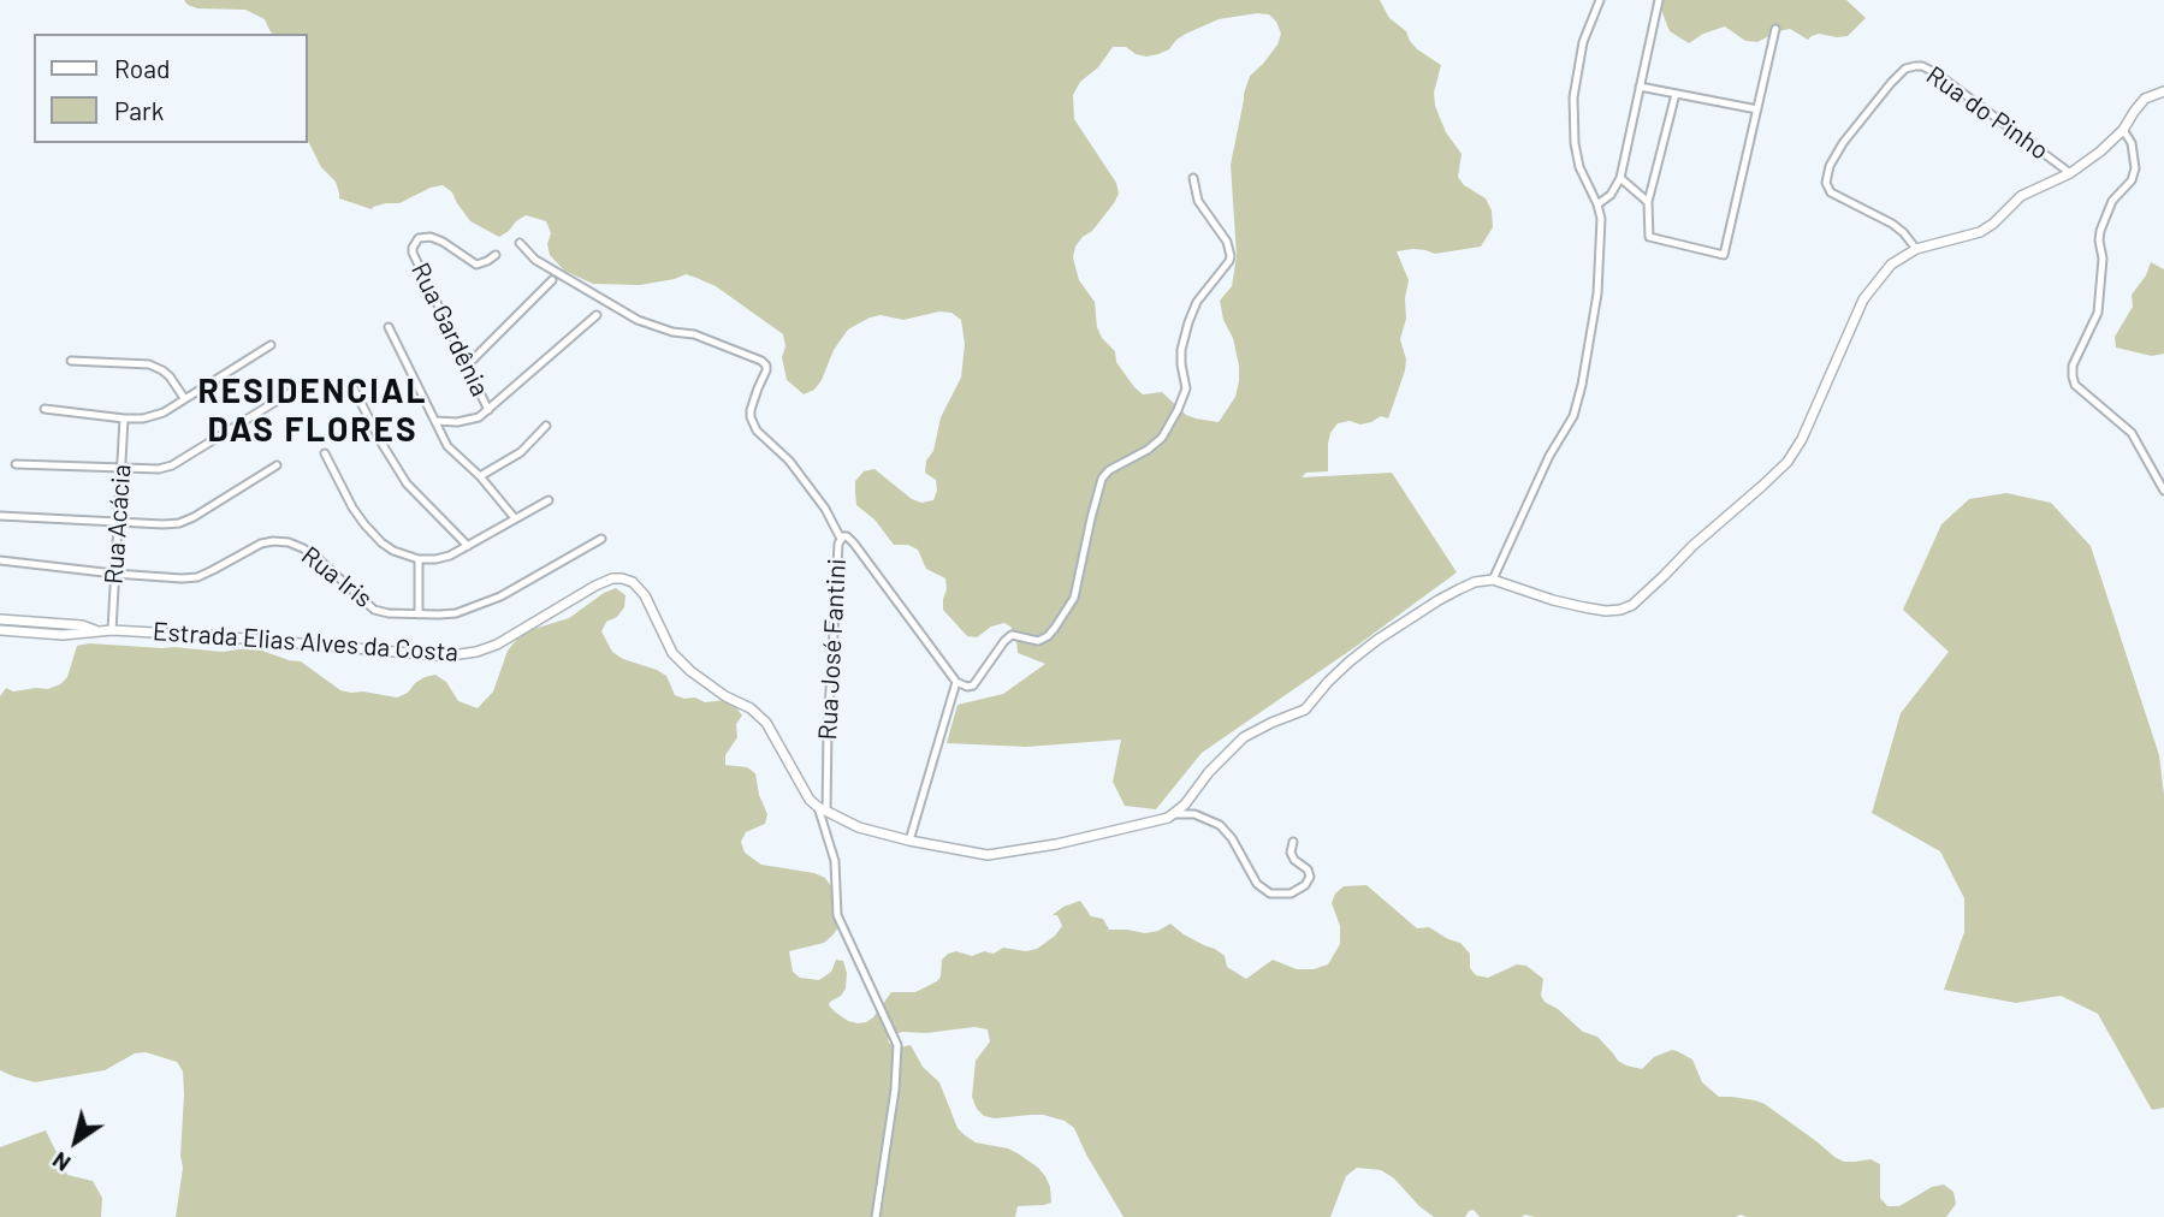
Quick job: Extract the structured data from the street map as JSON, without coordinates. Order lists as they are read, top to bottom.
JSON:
{
  "streets": {
    "street": [
      "Rua do Pinho",
      "Rua Gardênia",
      "Rua Acácia",
      "Rua Iris",
      "Estrada Elias Alves da Costa",
      "Rua José Fantini"
    ]
  },
  "crossings": [
    ["Rua Acácia", "Rua Iris"],
    ["Rua Acácia", "Estrada Elias Alves da Costa"],
    ["Estrada Elias Alves da Costa", "Rua José Fantini"]
  ],
  "districts": ["RESIDENCIAL DAS FLORES"],
  "legend": ["Road", "Park"],
  "north": "bottom left"
}
